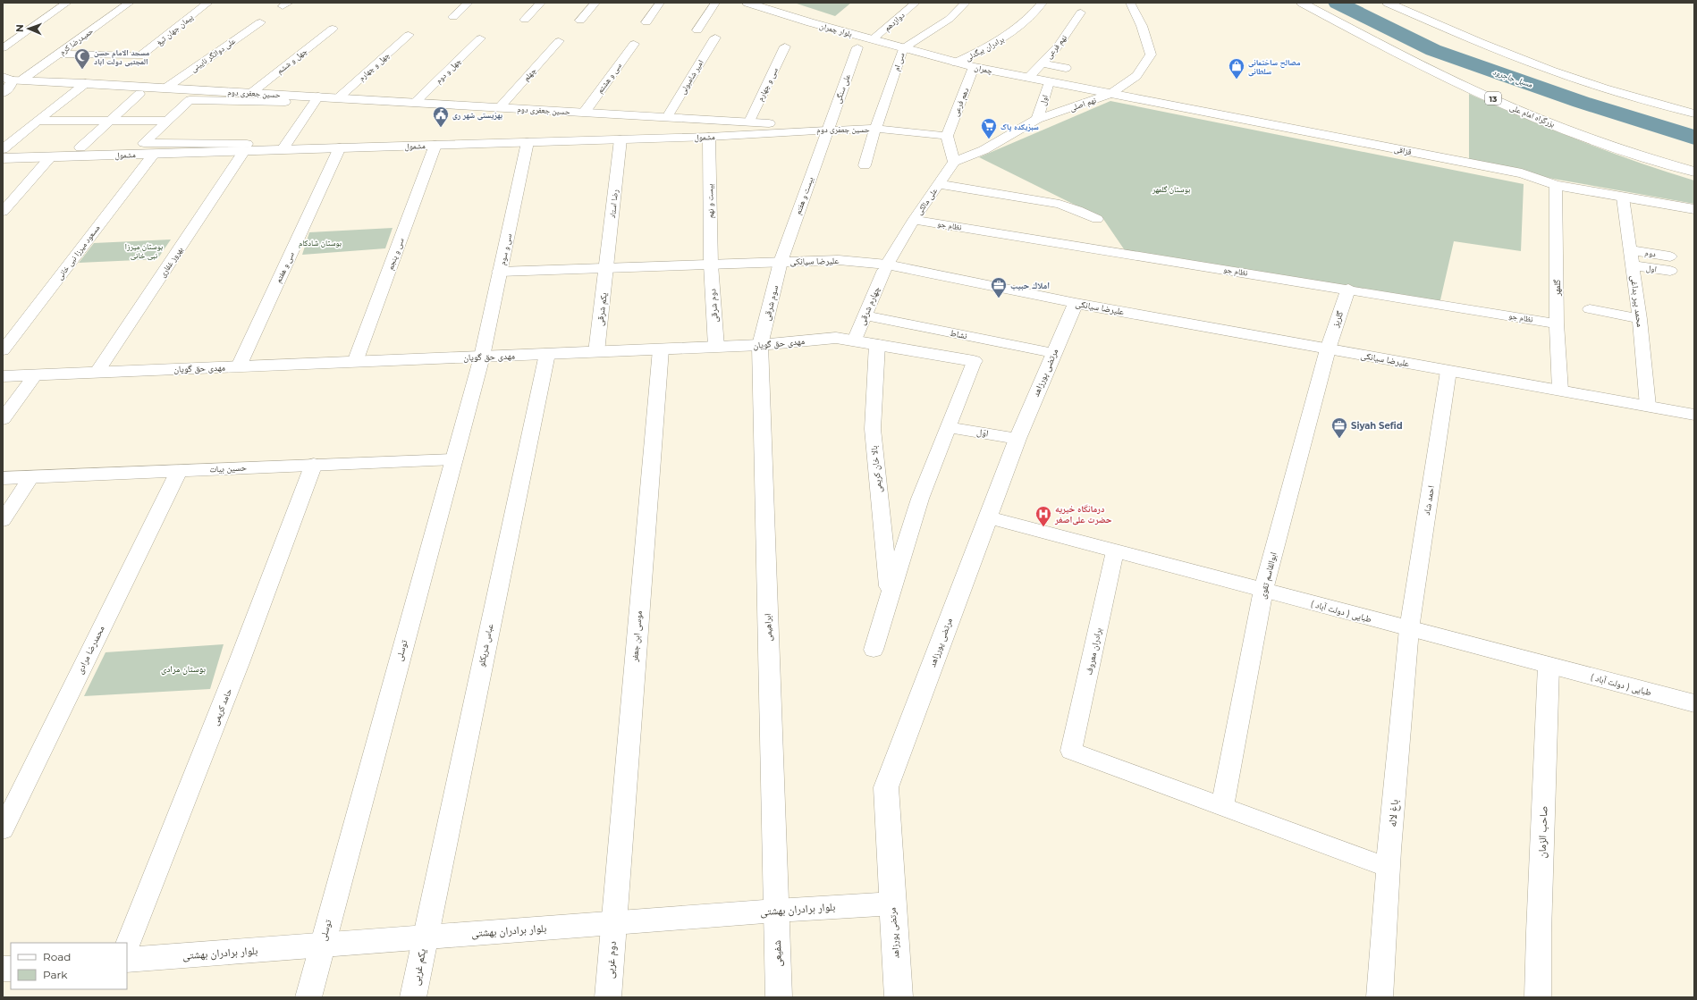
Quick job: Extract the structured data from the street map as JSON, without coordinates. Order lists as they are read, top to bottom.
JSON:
{
  "streets": {
    "main road": [
      "بلوار چمران",
      "چمران",
      "حسین جعفری دوم",
      "13",
      "بزرگراه امام علی",
      "مشمول",
      "قزاقی",
      "علیرضا سیانکی",
      "مهدی حق گویان",
      "مرتضی پورزاهد",
      "حسین بیات",
      "طبایی ( دولت آباد )",
      "بلوار برادران بهشتی"
    ],
    "street": [
      "دوازدهم",
      "پیمان جهان تیغ",
      "حمیدرضا کرم",
      "نهم فرعی",
      "برادران بیگدلی",
      "علی دواتگر نایینی",
      "چهل و ششم",
      "سی ام",
      "چهل و چهارم",
      "چهل و دوم",
      "چهلم",
      "امیر شامبولی",
      "سی و هشتم",
      "سی و چهارم",
      "علی سنگی",
      "اول",
      "دهم فرعی",
      "نهم اصلی",
      "بیست و هفتم",
      "بیست و نهم",
      "علی مالکی",
      "رضا استاد",
      "نظام جو",
      "سی و سوم",
      "مسعود میرزا نبی خانی",
      "دوم",
      "سی و پنجم",
      "بهروز غفاری",
      "سی و هفتم",
      "گلمهر",
      "محمد پیر بداغی",
      "سوم شرقی",
      "دوم شرقی",
      "چهارم شرقی",
      "یکم شرقی",
      "گلریز",
      "نشاط",
      "اوّل",
      "بالا خان کریمی",
      "احمد شاد",
      "ابوالقاسم تقوی",
      "ابراهیمی",
      "موسی ابن جعفر",
      "عباس شریکلو",
      "محمدرضا مرادی",
      "توسلی",
      "برادران معروف",
      "حامد کریمی",
      "باغ لاله",
      "صاحب الزمان",
      "شفیعی",
      "دوم غربی",
      "یکم غربی"
    ]
  },
  "crossings": [
    ["دوازدهم", "چمران"],
    ["پیمان جهان تیغ", "حمیدرضا کرم"],
    ["بلوار چمران", "چمران"],
    ["حمیدرضا کرم", "حسین جعفری دوم"],
    ["نهم فرعی", "چمران"],
    ["برادران بیگدلی", "چمران"],
    ["علی دواتگر نایینی", "حسین جعفری دوم"],
    ["چهل و ششم", "حسین جعفری دوم"],
    ["سی ام", "چمران"],
    ["سی ام", "حسین جعفری دوم"],
    ["چهل و چهارم", "حسین جعفری دوم"],
    ["چمران", "اول"],
    ["چمران", "دهم فرعی"],
    ["چمران", "نهم اصلی"],
    ["چمران", "قزاقی"],
    ["چهل و دوم", "حسین جعفری دوم"],
    ["چهلم", "حسین جعفری دوم"],
    ["امیر شامبولی", "حسین جعفری دوم"],
    ["سی و هشتم", "حسین جعفری دوم"],
    ["سی و چهارم", "حسین جعفری دوم"],
    ["علی سنگی", "حسین جعفری دوم"],
    ["علی سنگی", "مشمول"],
    ["علی سنگی", "بیست و هفتم"],
    ["حسین جعفری دوم", "دهم فرعی"],
    ["حسین جعفری دوم", "مشمول"],
    ["حسین جعفری دوم", "بیست و هفتم"],
    ["اول", "نهم اصلی"],
    ["اول", "محمد پیر بداغی"],
    ["نهم اصلی", "قزاقی"],
    ["نهم اصلی", "علی مالکی"],
    ["مشمول", "بیست و هفتم"],
    ["مشمول", "بیست و نهم"],
    ["مشمول", "رضا استاد"],
    ["مشمول", "سی و سوم"],
    ["مشمول", "مسعود میرزا نبی خانی"],
    ["مشمول", "سی و پنجم"],
    ["مشمول", "بهروز غفاری"],
    ["مشمول", "سی و هفتم"],
    ["قزاقی", "گلمهر"],
    ["قزاقی", "محمد پیر بداغی"],
    ["بیست و هفتم", "علیرضا سیانکی"],
    ["بیست و هفتم", "سوم شرقی"],
    ["بیست و نهم", "علیرضا سیانکی"],
    ["بیست و نهم", "دوم شرقی"],
    ["علی مالکی", "نظام جو"],
    ["علی مالکی", "علیرضا سیانکی"],
    ["علی مالکی", "چهارم شرقی"],
    ["رضا استاد", "علیرضا سیانکی"],
    ["رضا استاد", "یکم شرقی"],
    ["نظام جو", "گلمهر"],
    ["نظام جو", "گلریز"],
    ["سی و سوم", "علیرضا سیانکی"],
    ["سی و سوم", "مهدی حق گویان"],
    ["سی و سوم", "توسلی"],
    ["دوم", "محمد پیر بداغی"],
    ["سی و پنجم", "مهدی حق گویان"],
    ["علیرضا سیانکی", "گلمهر"],
    ["علیرضا سیانکی", "محمد پیر بداغی"],
    ["علیرضا سیانکی", "سوم شرقی"],
    ["علیرضا سیانکی", "دوم شرقی"],
    ["علیرضا سیانکی", "چهارم شرقی"],
    ["علیرضا سیانکی", "یکم شرقی"],
    ["علیرضا سیانکی", "گلریز"],
    ["علیرضا سیانکی", "مرتضی پورزاهد"],
    ["علیرضا سیانکی", "احمد شاد"],
    ["علیرضا سیانکی", "ابوالقاسم تقوی"],
    ["بهروز غفاری", "مهدی حق گویان"],
    ["سی و هفتم", "مهدی حق گویان"],
    ["سوم شرقی", "مهدی حق گویان"],
    ["سوم شرقی", "ابراهیمی"],
    ["دوم شرقی", "مهدی حق گویان"],
    ["چهارم شرقی", "نشاط"],
    ["چهارم شرقی", "مهدی حق گویان"],
    ["یکم شرقی", "مهدی حق گویان"],
    ["گلریز", "ابوالقاسم تقوی"],
    ["نشاط", "مرتضی پورزاهد"],
    ["مهدی حق گویان", "بالا خان کریمی"],
    ["مهدی حق گویان", "ابراهیمی"],
    ["مهدی حق گویان", "موسی ابن جعفر"],
    ["مهدی حق گویان", "عباس شریکلو"],
    ["مهدی حق گویان", "توسلی"],
    ["مرتضی پورزاهد", "اوّل"],
    ["مرتضی پورزاهد", "طبایی ( دولت آباد )"],
    ["مرتضی پورزاهد", "بلوار برادران بهشتی"],
    ["اوّل", "بالا خان کریمی"],
    ["حسین بیات", "محمدرضا مرادی"],
    ["حسین بیات", "توسلی"],
    ["حسین بیات", "حامد کریمی"],
    ["احمد شاد", "طبایی ( دولت آباد )"],
    ["احمد شاد", "باغ لاله"],
    ["ابوالقاسم تقوی", "طبایی ( دولت آباد )"],
    ["ابوالقاسم تقوی", "برادران معروف"],
    ["طبایی ( دولت آباد )", "برادران معروف"],
    ["طبایی ( دولت آباد )", "باغ لاله"],
    ["طبایی ( دولت آباد )", "صاحب الزمان"],
    ["ابراهیمی", "بلوار برادران بهشتی"],
    ["ابراهیمی", "شفیعی"],
    ["موسی ابن جعفر", "بلوار برادران بهشتی"],
    ["موسی ابن جعفر", "دوم غربی"],
    ["عباس شریکلو", "بلوار برادران بهشتی"],
    ["عباس شریکلو", "یکم غربی"],
    ["توسلی", "بلوار برادران بهشتی"],
    ["بلوار برادران بهشتی", "شفیعی"],
    ["بلوار برادران بهشتی", "دوم غربی"],
    ["بلوار برادران بهشتی", "یکم غربی"]
  ],
  "water": ["مسیل جاجرود"],
  "parks": [
    "بوستان گلمهر",
    "بوستان شادکام",
    "بوستان میرزا نبی خانی",
    "بوستان مرادی"
  ],
  "places": {
    "mosque": ["مسجد الامام حسن المجتبى دولت اباد"],
    "shop": ["مصالح ساختمانی سلطانی"],
    "public building": ["بهزیستی شهر ری"],
    "supermarket": ["سبزیکده پاک"],
    "office": ["املاك حبيب", "Siyah Sefid"],
    "hospital": ["درمانگاه خیریه حضرت علی‌اصغر"]
  },
  "legend": ["Road", "Park"],
  "north": "left"
}
